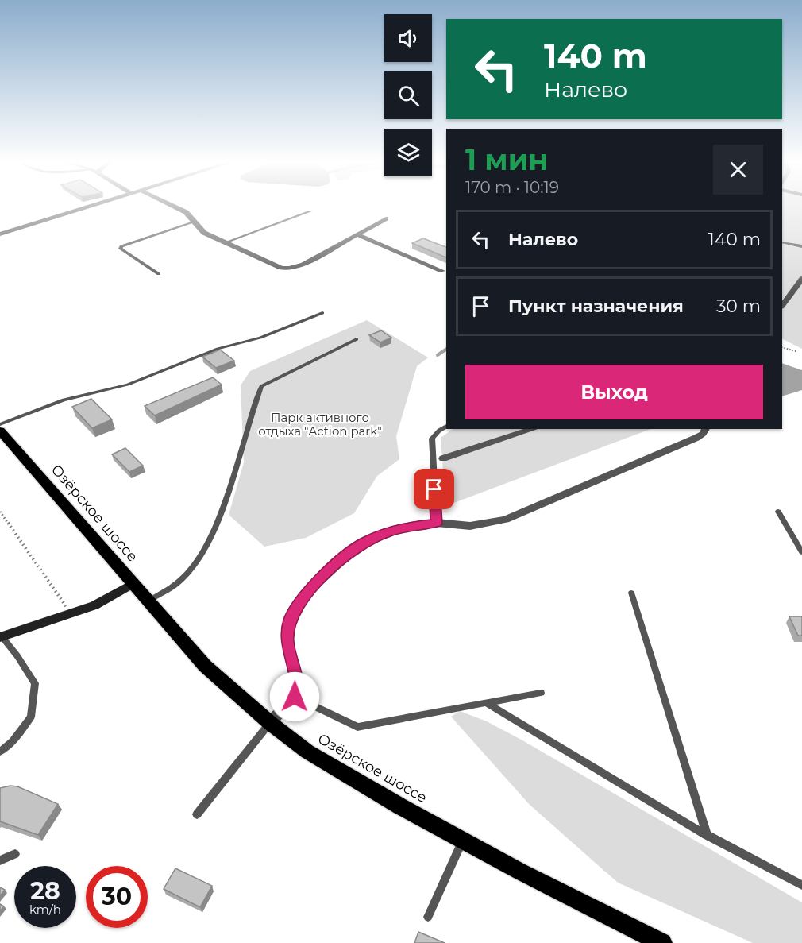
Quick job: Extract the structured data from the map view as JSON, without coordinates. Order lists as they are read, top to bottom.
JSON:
{
  "streets": {
    "main road": ["Озёрское шоссе"]
  },
  "parks": ["Парк активного отдыха \"Action park\""],
  "page": {
    "turn": ["140 m", "Налево"],
    "heading": ["1 мин", "170 m · 10:19"],
    "list": [
      {
        "name": "Налево",
        "value": "140 m"
      },
      {
        "name": "Пункт назначения",
        "value": "30 m"
      }
    ],
    "buttons": "Выход",
    "speed": "28 km/h",
    "limit": "30"
  }
}
